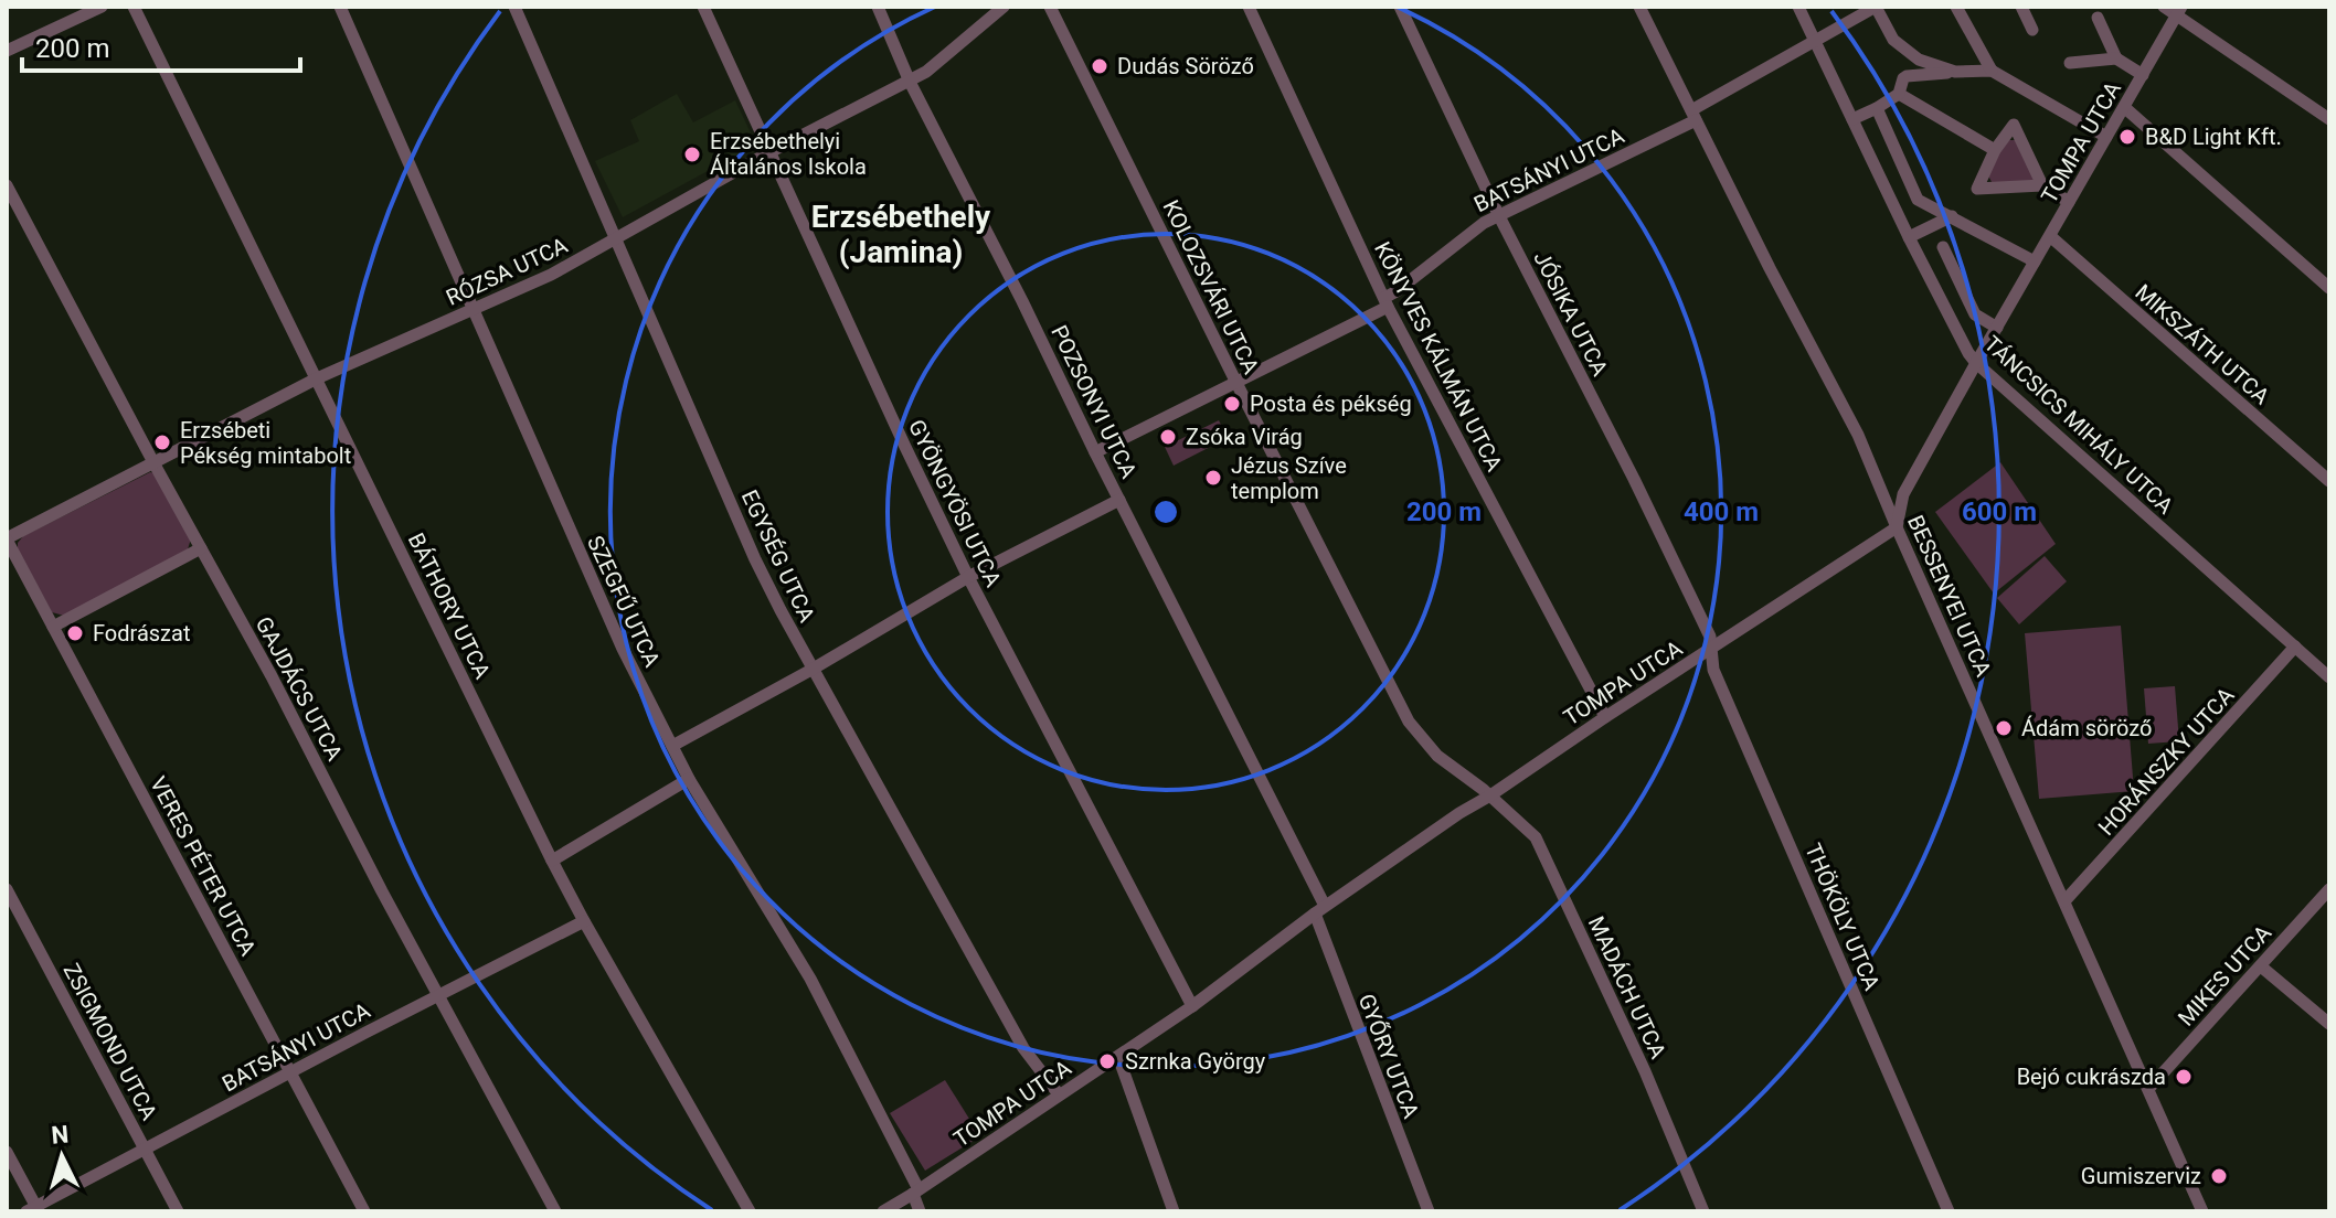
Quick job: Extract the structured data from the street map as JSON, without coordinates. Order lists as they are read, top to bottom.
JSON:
{
  "streets": {
    "street": [
      "TOMPA UTCA",
      "BATSÁNYI UTCA",
      "RÓZSA UTCA",
      "KOLOZSVÁRI UTCA",
      "JÓSIKA UTCA",
      "MIKSZÁTH UTCA",
      "KÖNYVES KÁLMÁN UTCA",
      "POZSONYI UTCA",
      "TÁNCSICS MIHÁLY UTCA",
      "GYÖNGYÖSI UTCA",
      "EGYSÉG UTCA",
      "BESSENYEI UTCA",
      "SZEGFŰ UTCA",
      "BÁTHORY UTCA",
      "GAJDÁCS UTCA",
      "HORÁNSZKY UTCA",
      "VERES PÉTER UTCA",
      "THÖKÖLY UTCA",
      "MIKES UTCA",
      "MADÁCH UTCA",
      "ZSIGMOND UTCA",
      "GYŐRY UTCA"
    ]
  },
  "crossings": [
    ["TOMPA UTCA", "KOLOZSVÁRI UTCA"],
    ["TOMPA UTCA", "JÓSIKA UTCA"],
    ["TOMPA UTCA", "MIKSZÁTH UTCA"],
    ["TOMPA UTCA", "KÖNYVES KÁLMÁN UTCA"],
    ["TOMPA UTCA", "POZSONYI UTCA"],
    ["TOMPA UTCA", "TÁNCSICS MIHÁLY UTCA"],
    ["TOMPA UTCA", "GYÖNGYÖSI UTCA"],
    ["TOMPA UTCA", "EGYSÉG UTCA"],
    ["TOMPA UTCA", "BESSENYEI UTCA"],
    ["TOMPA UTCA", "SZEGFŰ UTCA"],
    ["TOMPA UTCA", "THÖKÖLY UTCA"],
    ["TOMPA UTCA", "MADÁCH UTCA"],
    ["TOMPA UTCA", "GYŐRY UTCA"],
    ["BATSÁNYI UTCA", "KOLOZSVÁRI UTCA"],
    ["BATSÁNYI UTCA", "JÓSIKA UTCA"],
    ["BATSÁNYI UTCA", "KÖNYVES KÁLMÁN UTCA"],
    ["BATSÁNYI UTCA", "POZSONYI UTCA"],
    ["BATSÁNYI UTCA", "TÁNCSICS MIHÁLY UTCA"],
    ["BATSÁNYI UTCA", "BESSENYEI UTCA"],
    ["BATSÁNYI UTCA", "BÁTHORY UTCA"],
    ["BATSÁNYI UTCA", "GAJDÁCS UTCA"],
    ["BATSÁNYI UTCA", "VERES PÉTER UTCA"],
    ["BATSÁNYI UTCA", "ZSIGMOND UTCA"],
    ["RÓZSA UTCA", "POZSONYI UTCA"],
    ["RÓZSA UTCA", "GYÖNGYÖSI UTCA"],
    ["RÓZSA UTCA", "EGYSÉG UTCA"],
    ["RÓZSA UTCA", "SZEGFŰ UTCA"],
    ["RÓZSA UTCA", "BÁTHORY UTCA"],
    ["RÓZSA UTCA", "GAJDÁCS UTCA"],
    ["RÓZSA UTCA", "VERES PÉTER UTCA"],
    ["KOLOZSVÁRI UTCA", "MADÁCH UTCA"],
    ["JÓSIKA UTCA", "THÖKÖLY UTCA"],
    ["POZSONYI UTCA", "GYŐRY UTCA"],
    ["TÁNCSICS MIHÁLY UTCA", "HORÁNSZKY UTCA"],
    ["BESSENYEI UTCA", "HORÁNSZKY UTCA"],
    ["BESSENYEI UTCA", "MIKES UTCA"]
  ],
  "districts": ["Erzsébethely (Jamina)"],
  "places": [
    "Dudás Söröző",
    "B&D Light Kft.",
    "Erzsébethelyi Általános Iskola",
    "Posta és pékség",
    "Zsóka Virág",
    "Erzsébeti Pékség mintabolt",
    "Jézus Szíve templom",
    "Fodrászat",
    "Ádám söröző",
    "Szrnka György",
    "Bejó cukrászda",
    "Gumiszerviz"
  ],
  "scale_bar": "200 m",
  "north": "top",
  "rings": ["200 m", "400 m", "600 m"]
}
